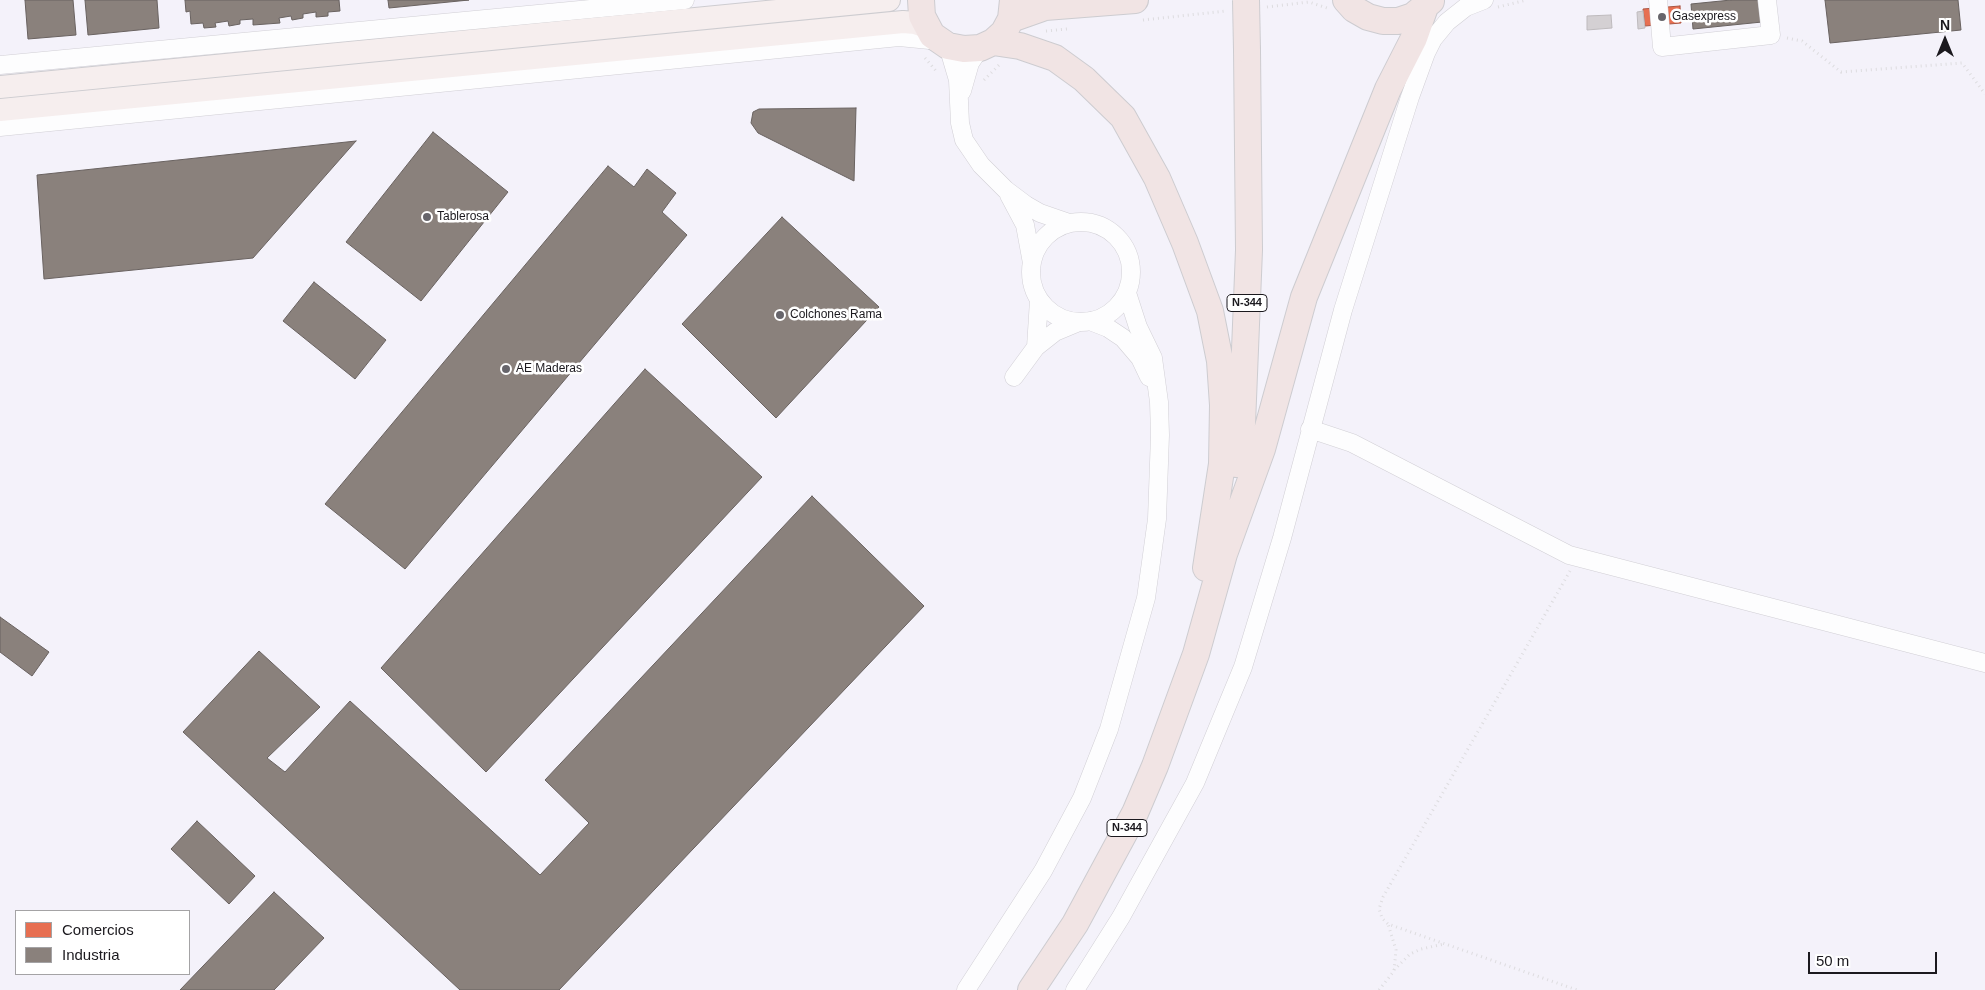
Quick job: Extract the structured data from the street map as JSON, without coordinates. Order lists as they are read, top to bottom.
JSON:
{
  "streets": {
    "highway": ["N-344"]
  },
  "places": [
    "Gasexpress",
    "Tablerosa",
    "Colchones Rama",
    "AE Maderas"
  ],
  "legend": ["Comercios", "Industria"],
  "scale_bar": "50 m",
  "north": "top"
}
